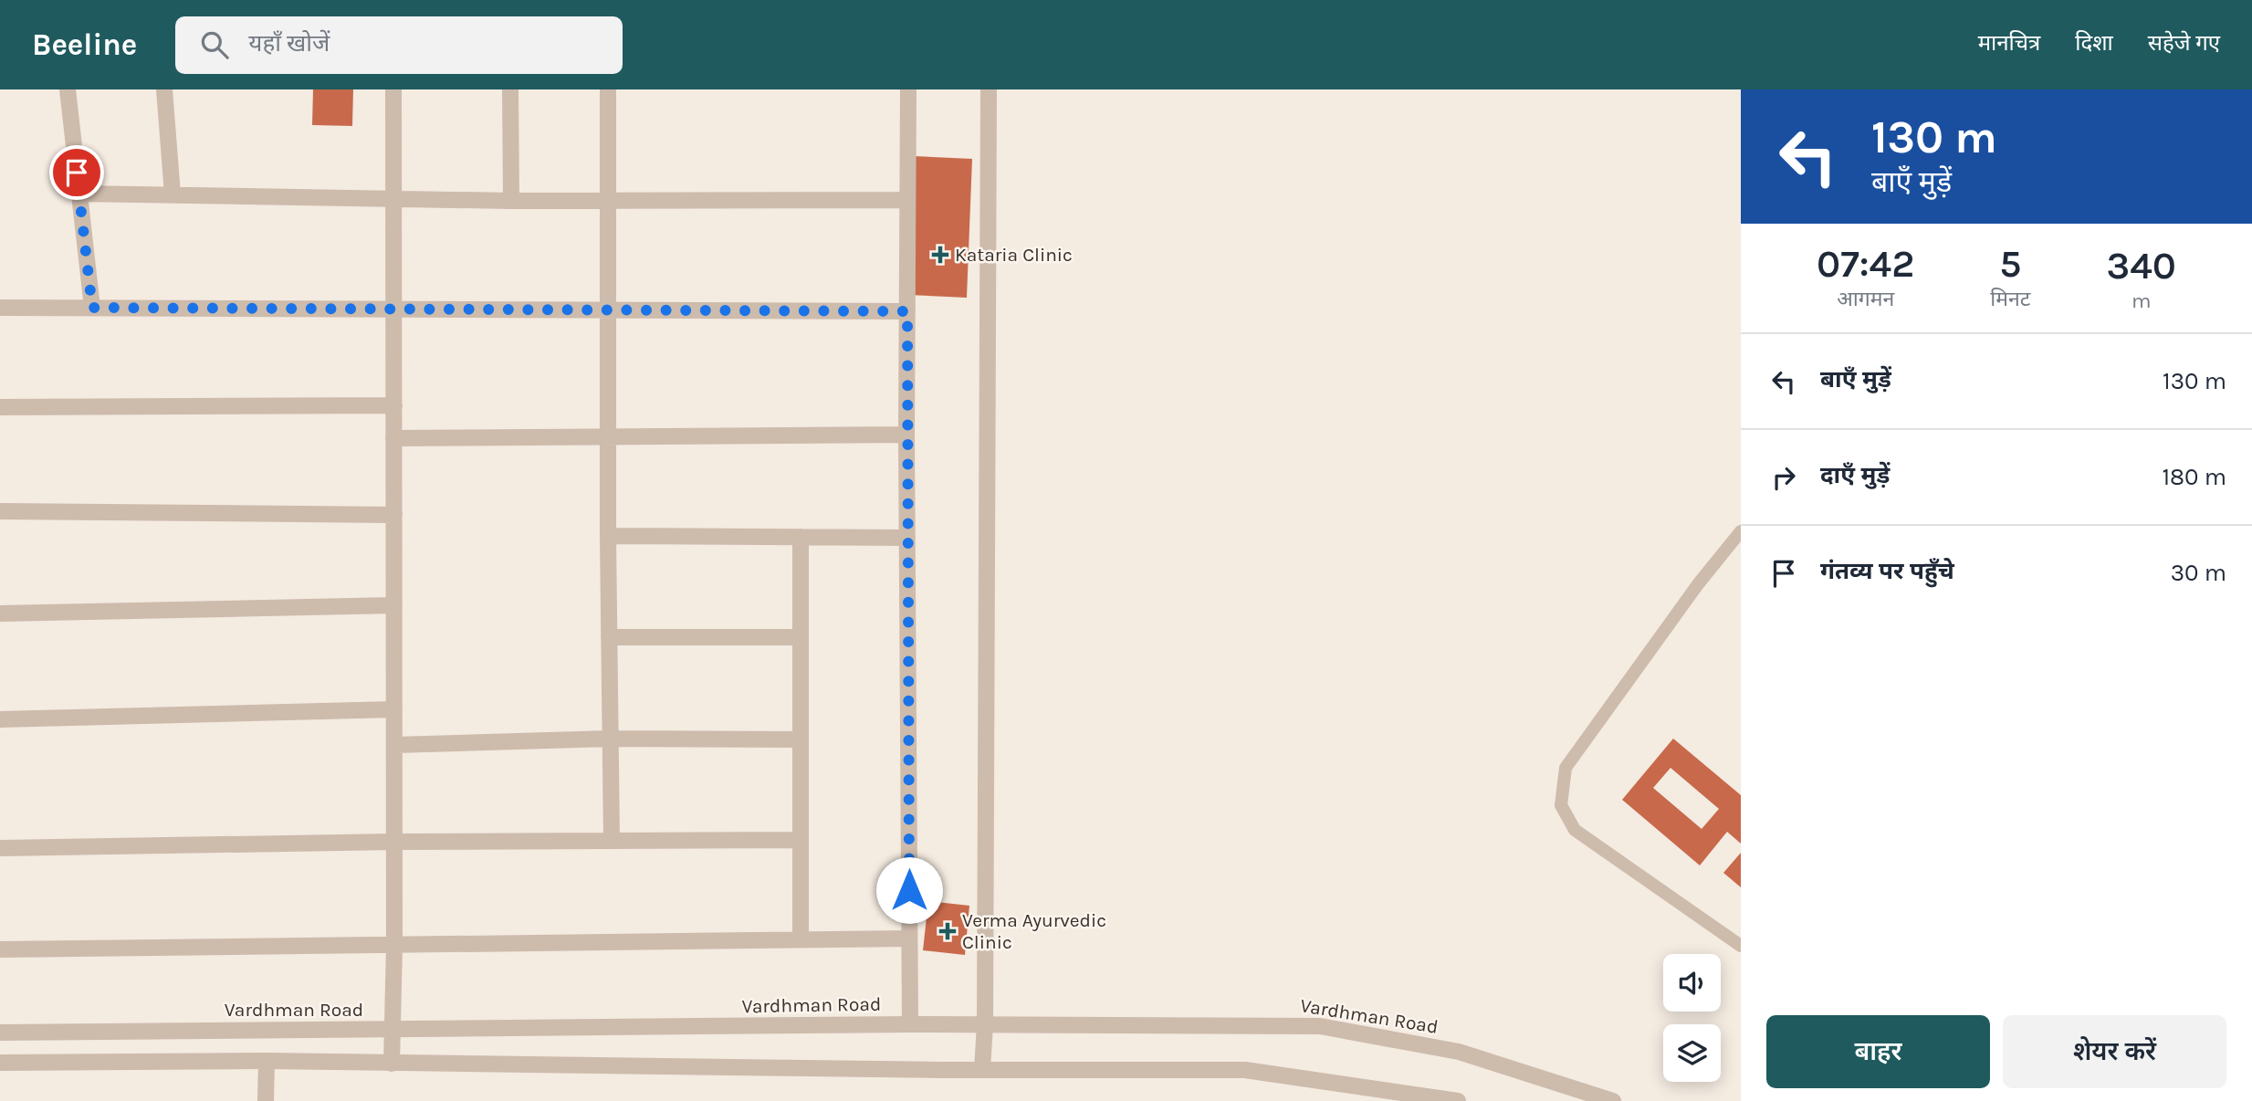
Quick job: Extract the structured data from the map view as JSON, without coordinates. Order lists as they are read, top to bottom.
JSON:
{
  "streets": {
    "street": ["Vardhman Road"]
  },
  "places": {
    "health": ["Kataria Clinic", "Verma Ayurvedic Clinic"]
  },
  "page": {
    "header": "Beeline",
    "search": "यहाँ खोजें",
    "nav": ["मानचित्र", "दिशा", "सहेजे गए"],
    "turn": ["130 m", "बाएँ मुड़ें"],
    "eta": [
      "07:42",
      "आगमन",
      "5",
      "मिनट",
      "340",
      "m"
    ],
    "list": [
      {
        "name": "बाएँ मुड़ें",
        "value": "130 m"
      },
      {
        "name": "दाएँ मुड़ें",
        "value": "180 m"
      },
      {
        "name": "गंतव्य पर पहुँचे",
        "value": "30 m"
      }
    ],
    "buttons": ["बाहर", "शेयर करें"]
  }
}
